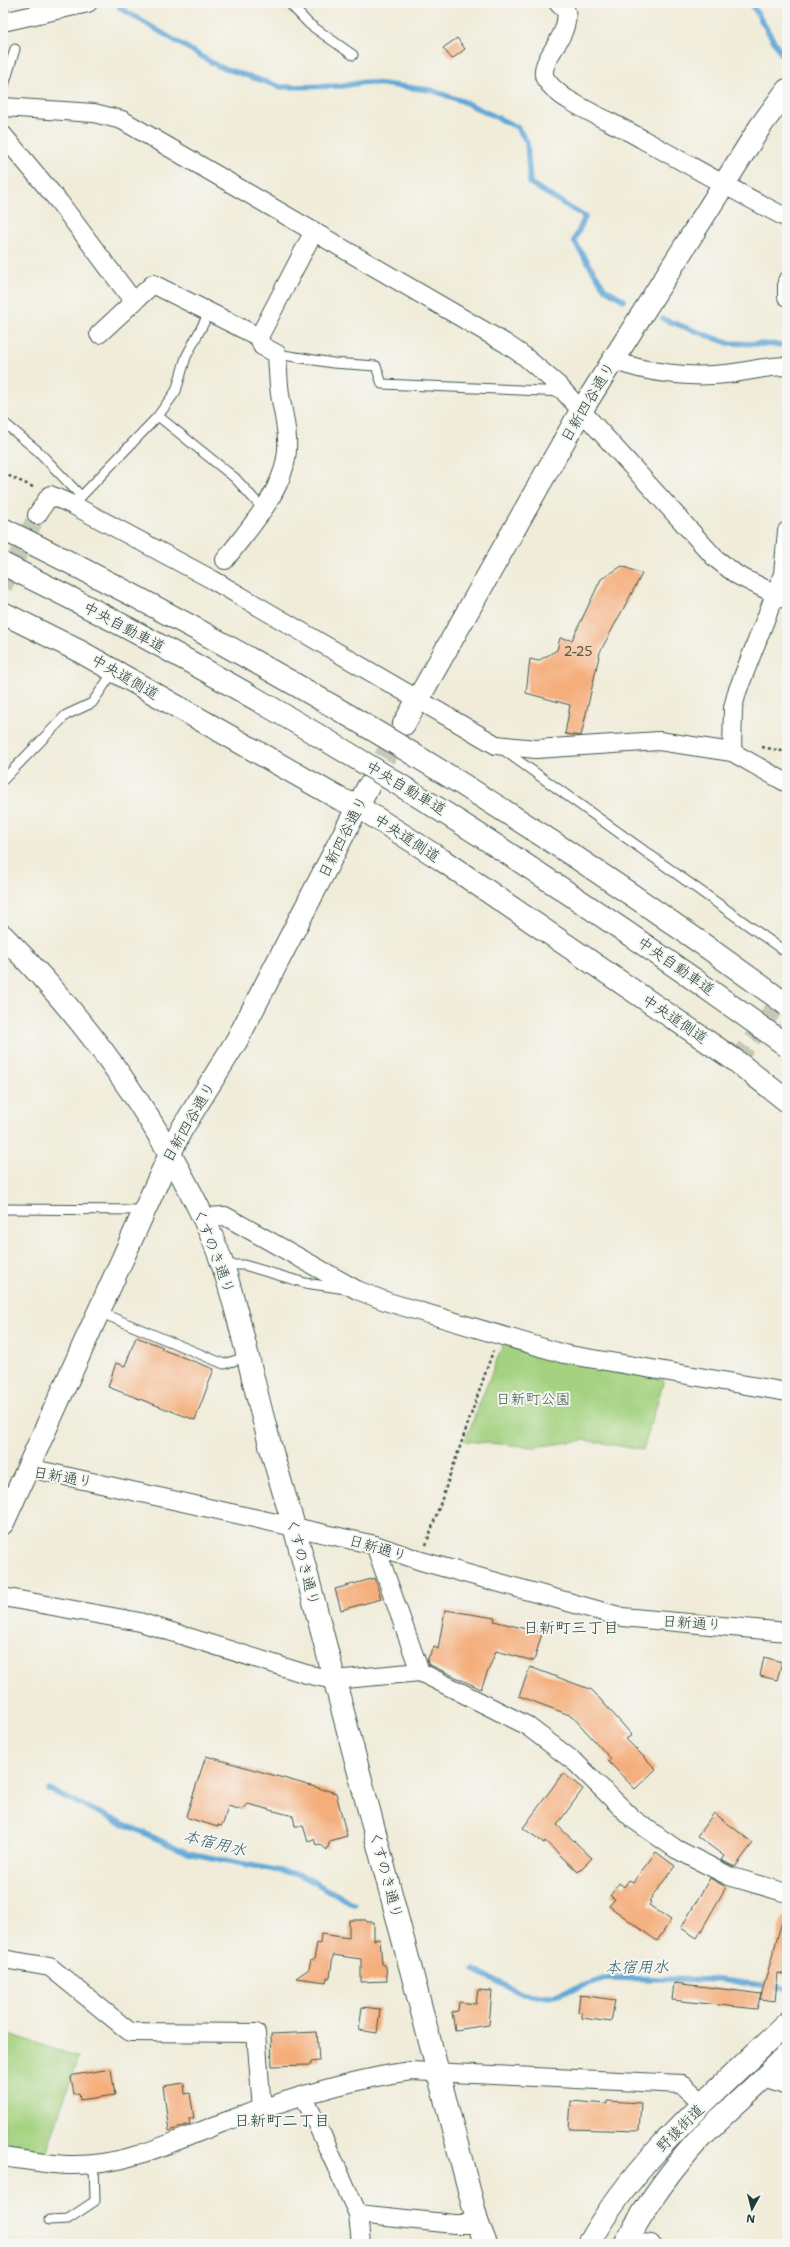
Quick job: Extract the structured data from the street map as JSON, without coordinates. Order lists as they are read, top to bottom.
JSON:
{
  "streets": {
    "main road": [
      "日新四谷通り",
      "中央自動車道",
      "中央道側道",
      "くすのき通り",
      "日新通り",
      "野猿街道"
    ]
  },
  "crossings": [
    ["日新四谷通り", "中央道側道"],
    ["日新四谷通り", "くすのき通り"],
    ["日新四谷通り", "日新通り"],
    ["くすのき通り", "日新通り"]
  ],
  "districts": ["日新町三丁目", "日新町二丁目"],
  "water": ["本宿用水"],
  "parks": ["日新町公園"],
  "house_numbers": ["2-25"],
  "north": "bottom"
}
